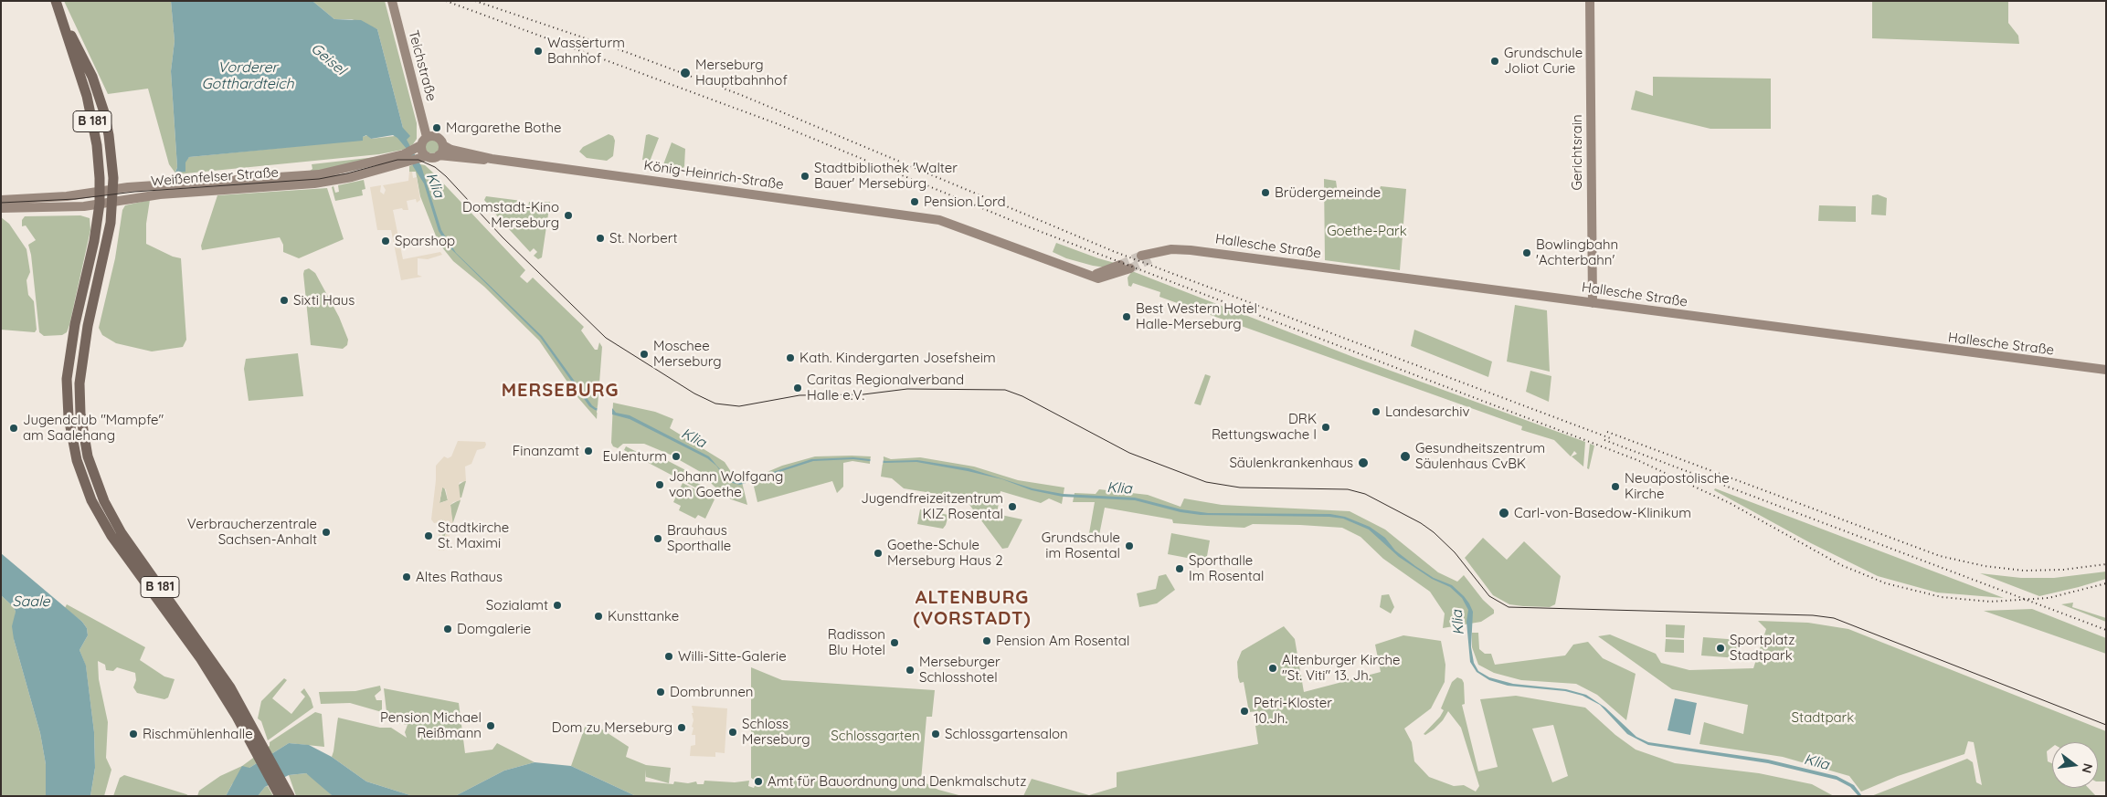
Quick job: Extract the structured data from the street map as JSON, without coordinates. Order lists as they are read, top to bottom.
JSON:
{
  "streets": {
    "main road": [
      "Teichstraße",
      "B 181",
      "Gerichtsrain",
      "König-Heinrich-Straße",
      "Weißenfelser Straße",
      "Hallesche Straße"
    ]
  },
  "crossings": [
    ["Teichstraße", "König-Heinrich-Straße"],
    ["Teichstraße", "Weißenfelser Straße"],
    ["B 181", "Weißenfelser Straße"],
    ["Gerichtsrain", "Hallesche Straße"],
    ["König-Heinrich-Straße", "Weißenfelser Straße"]
  ],
  "districts": ["MERSEBURG", "ALTENBURG (VORSTADT)"],
  "water": [
    "Geisel",
    "Vorderer Gotthardteich",
    "Klia",
    "Saale"
  ],
  "parks": ["Goethe-Park", "Stadtpark", "Schlossgarten"],
  "places": [
    "Wasserturm Bahnhof",
    "Grundschule Joliot Curie",
    "Merseburg Hauptbahnhof",
    "Margarethe Bothe",
    "Stadtbibliothek 'Walter Bauer' Merseburg",
    "Brüdergemeinde",
    "Pension Lord",
    "Domstadt-Kino Merseburg",
    "St. Norbert",
    "Sparshop",
    "Bowlingbahn 'Achterbahn'",
    "Sixti Haus",
    "Best Western Hotel Halle-Merseburg",
    "Moschee Merseburg",
    "Kath. Kindergarten Josefsheim",
    "Caritas Regionalverband Halle e.V.",
    "Landesarchiv",
    "DRK Rettungswache I",
    "Jugendclub \"Mampfe\" am Saalehang",
    "Finanzamt",
    "Eulenturm",
    "Gesundheitszentrum Säulenhaus CvBK",
    "Säulenkrankenhaus",
    "Johann Wolfgang von Goethe",
    "Neuapostolische Kirche",
    "Jugendfreizeitzentrum KIZ Rosental",
    "Carl-von-Basedow-Klinikum",
    "Verbraucherzentrale Sachsen-Anhalt",
    "Stadtkirche St. Maximi",
    "Brauhaus Sporthalle",
    "Grundschule im Rosental",
    "Goethe-Schule Merseburg Haus 2",
    "Sporthalle Im Rosental",
    "Altes Rathaus",
    "Sozialamt",
    "Kunsttanke",
    "Domgalerie",
    "Pension Am Rosental",
    "Radisson Blu Hotel",
    "Sportplatz Stadtpark",
    "Willi-Sitte-Galerie",
    "Altenburger Kirche \"St. Viti\" 13. Jh.",
    "Merseburger Schlosshotel",
    "Dombrunnen",
    "Petri-Kloster 10.Jh.",
    "Pension Michael Reißmann",
    "Dom zu Merseburg",
    "Schloss Merseburg",
    "Rischmühlenhalle",
    "Schlossgartensalon",
    "Amt für Bauordnung und Denkmalschutz"
  ],
  "north": "right"
}
